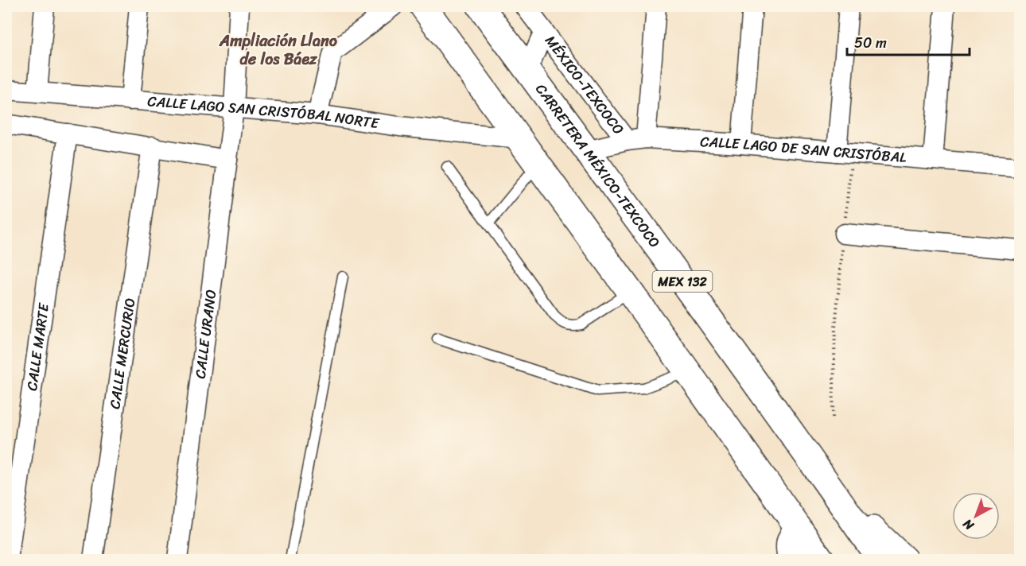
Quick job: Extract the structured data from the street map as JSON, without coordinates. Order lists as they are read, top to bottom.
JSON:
{
  "streets": {
    "highway": ["CARRETERA MÉXICO-TEXCOCO", "MEX 132"],
    "street": [
      "MÉXICO-TEXCOCO",
      "CALLE LAGO SAN CRISTÓBAL NORTE",
      "CALLE LAGO DE SAN CRISTÓBAL",
      "CALLE URANO",
      "CALLE MARTE",
      "CALLE MERCURIO"
    ]
  },
  "crossings": [
    ["MÉXICO-TEXCOCO", "CALLE LAGO DE SAN CRISTÓBAL"],
    ["CALLE LAGO SAN CRISTÓBAL NORTE", "MEX 132"],
    ["CALLE LAGO SAN CRISTÓBAL NORTE", "CALLE URANO"],
    ["CALLE LAGO DE SAN CRISTÓBAL", "CARRETERA MÉXICO-TEXCOCO"]
  ],
  "districts": ["Ampliación Llano de los Báez"],
  "scale_bar": "50 m",
  "north": "bottom left"
}
